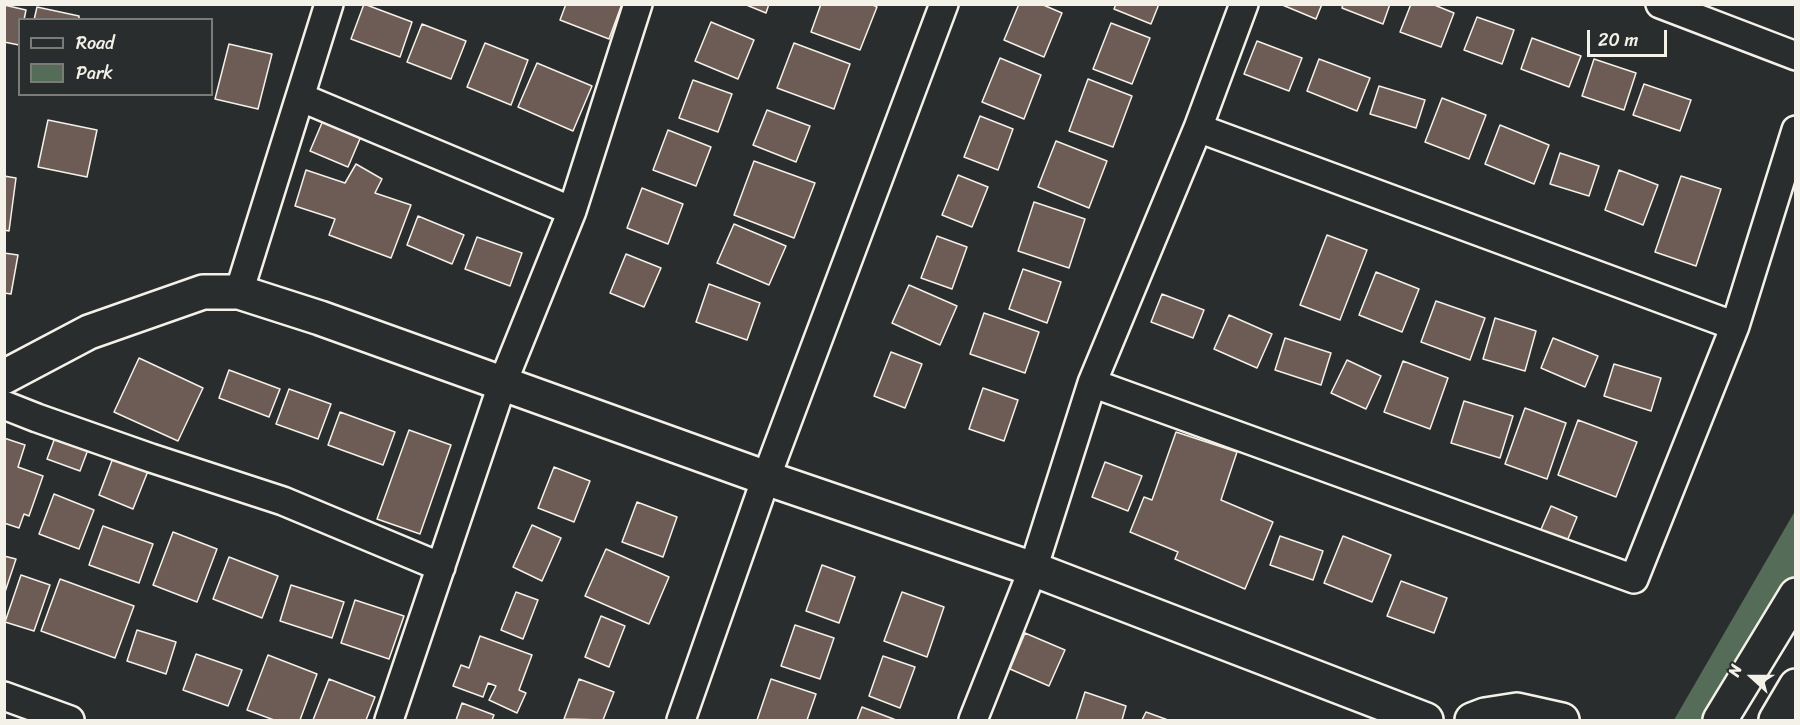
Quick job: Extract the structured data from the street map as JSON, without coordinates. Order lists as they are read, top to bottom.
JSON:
{
  "legend": ["Road", "Park"],
  "scale_bar": "20 m",
  "north": "left"
}
